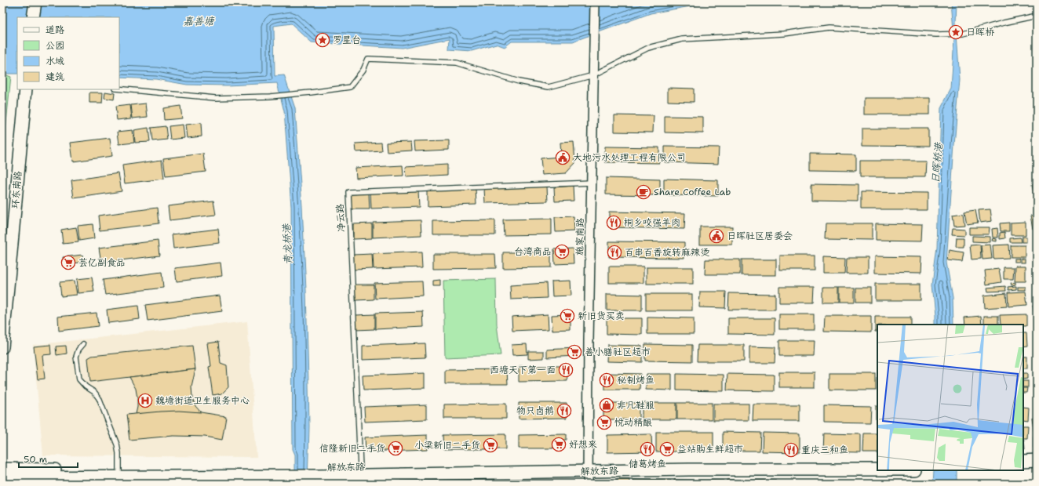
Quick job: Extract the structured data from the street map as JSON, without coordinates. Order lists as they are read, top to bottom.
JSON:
{
  "streets": {
    "main road": ["环东南路", "解放东路"],
    "street": ["施家南路"],
    "lane": ["净云路"]
  },
  "crossings": [
    ["净云路", "施家南路"],
    ["净云路", "解放东路"],
    ["施家南路", "解放东路"]
  ],
  "water": ["嘉善塘", "日晖桥港", "青龙桥港"],
  "places": {
    "place": ["日晖桥", "罗星台"],
    "public building": ["大地污水处理工程有限公司", "日晖社区居委会"],
    "cafe": ["Share Coffee Lab"],
    "restaurant": [
      "桐乡咬强羊肉",
      "百串百香旋转麻辣烫",
      "西塘天下第一面",
      "秘制烤鱼",
      "物只卤鹅",
      "储葛烤鱼",
      "重庆三和鱼"
    ],
    "supermarket": [
      "台湾商品",
      "芸亿副食品",
      "新旧货买卖",
      "善小膳社区超市",
      "悦动精酿",
      "好想来",
      "小梁新旧二手货",
      "信隆新旧二手货",
      "益站购生鲜超市"
    ],
    "hospital": ["魏塘街道卫生服务中心"],
    "shop": ["非凡鞋服"]
  },
  "legend": [
    "道路",
    "公园",
    "水域",
    "建筑"
  ],
  "scale_bar": "50 m"
}
